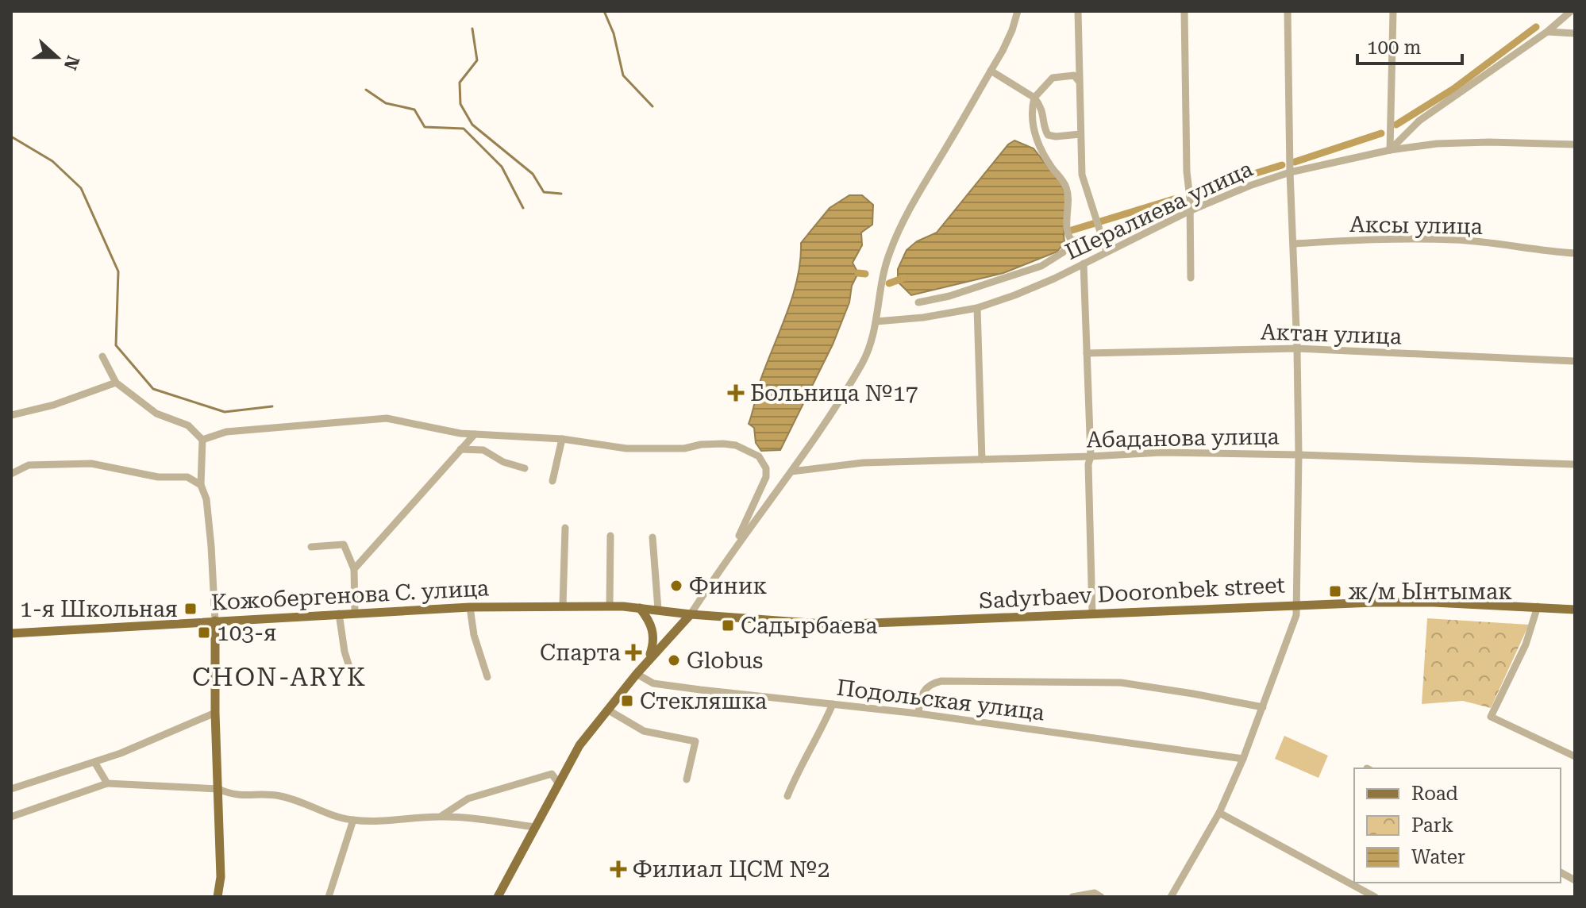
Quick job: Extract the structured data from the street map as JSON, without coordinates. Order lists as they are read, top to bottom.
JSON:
{
  "streets": {
    "main road": ["Sadyrbaev Dooronbek street", "Кожобергенова С. улица"],
    "street": [
      "Шералиева улица",
      "Аксы улица",
      "Актан улица",
      "Абаданова улица",
      "Подольская улица"
    ]
  },
  "crossings": [
    ["Sadyrbaev Dooronbek street", "Кожобергенова С. улица"]
  ],
  "districts": ["CHON-ARYK"],
  "places": {
    "health": ["Больница №17", "Спарта", "Филиал ЦСМ №2"],
    "other": ["Финик", "Globus"],
    "transit": [
      "ж/м Ынтымак",
      "1-я Школьная",
      "Садырбаева",
      "103-я",
      "Стекляшка"
    ]
  },
  "legend": ["Road", "Park", "Water"],
  "scale_bar": "100 m",
  "north": "right"
}
